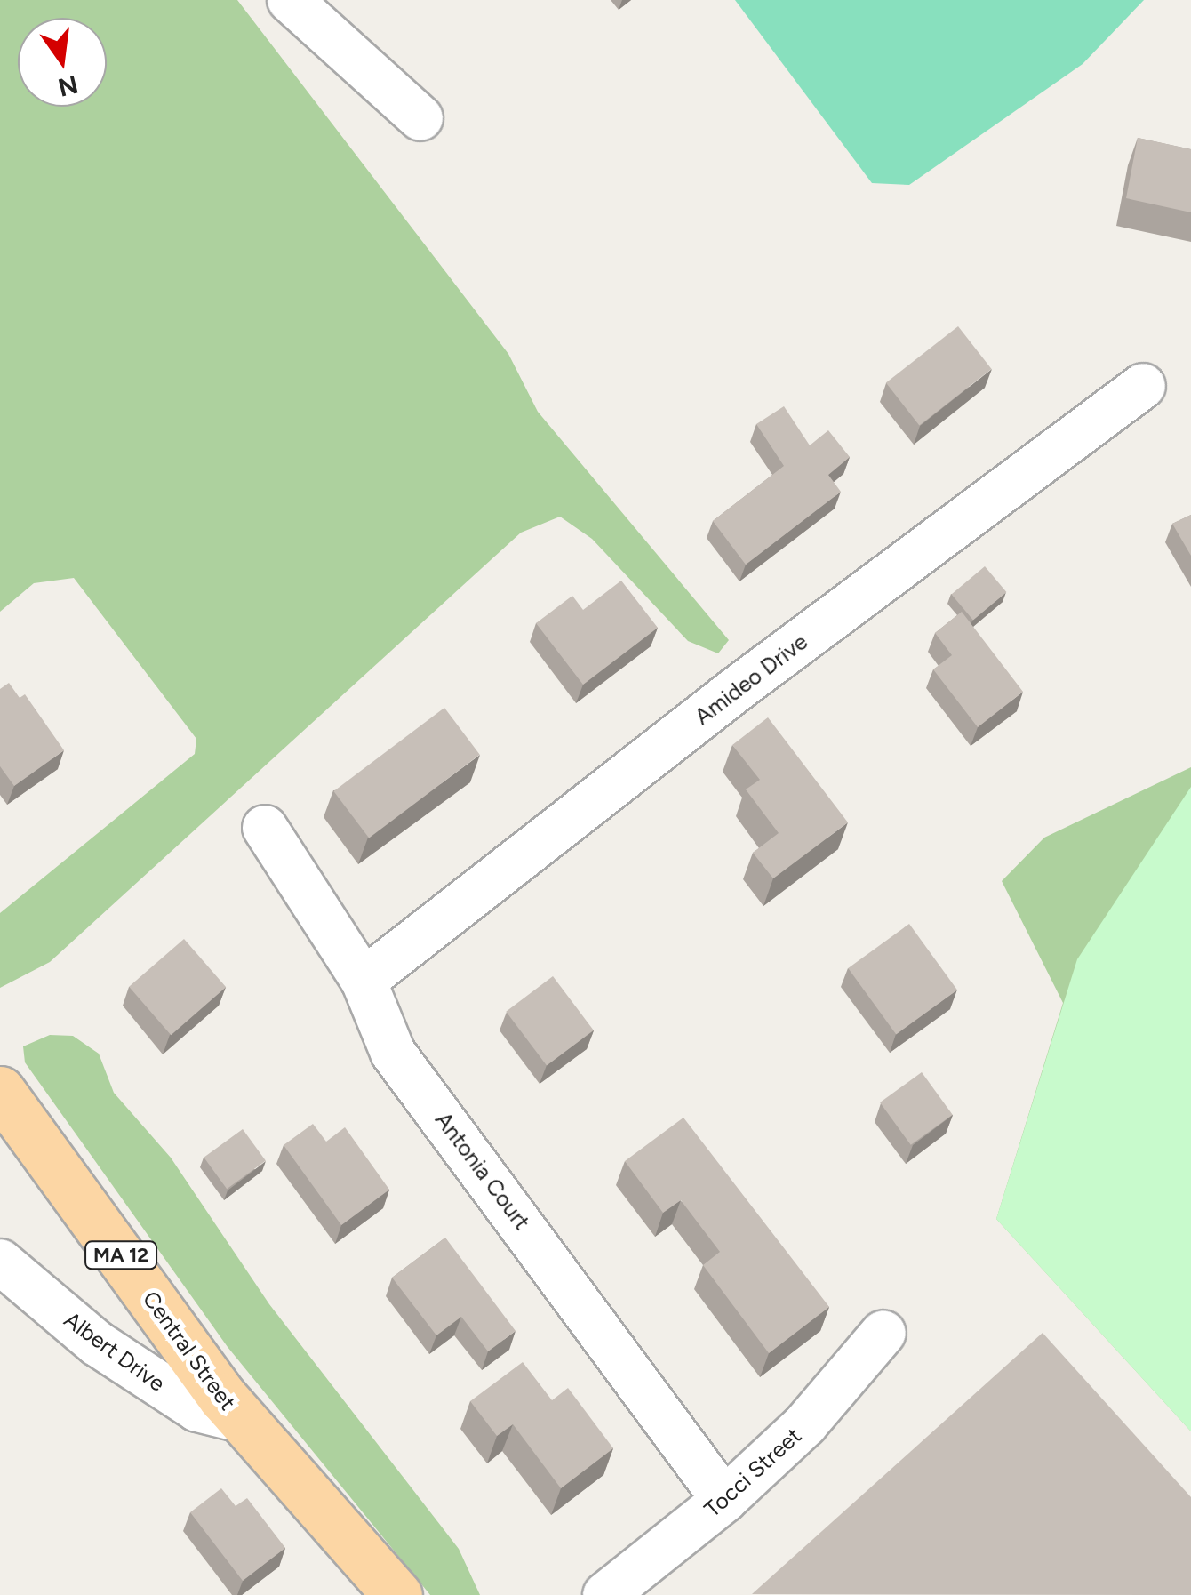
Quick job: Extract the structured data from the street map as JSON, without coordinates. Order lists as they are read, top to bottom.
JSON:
{
  "streets": {
    "main road": ["MA 12", "Central Street"],
    "street": [
      "Amideo Drive",
      "Antonia Court",
      "Albert Drive",
      "Tocci Street"
    ]
  },
  "crossings": [
    ["Amideo Drive", "Antonia Court"],
    ["Antonia Court", "Tocci Street"],
    ["Central Street", "Albert Drive"]
  ],
  "north": "bottom"
}
